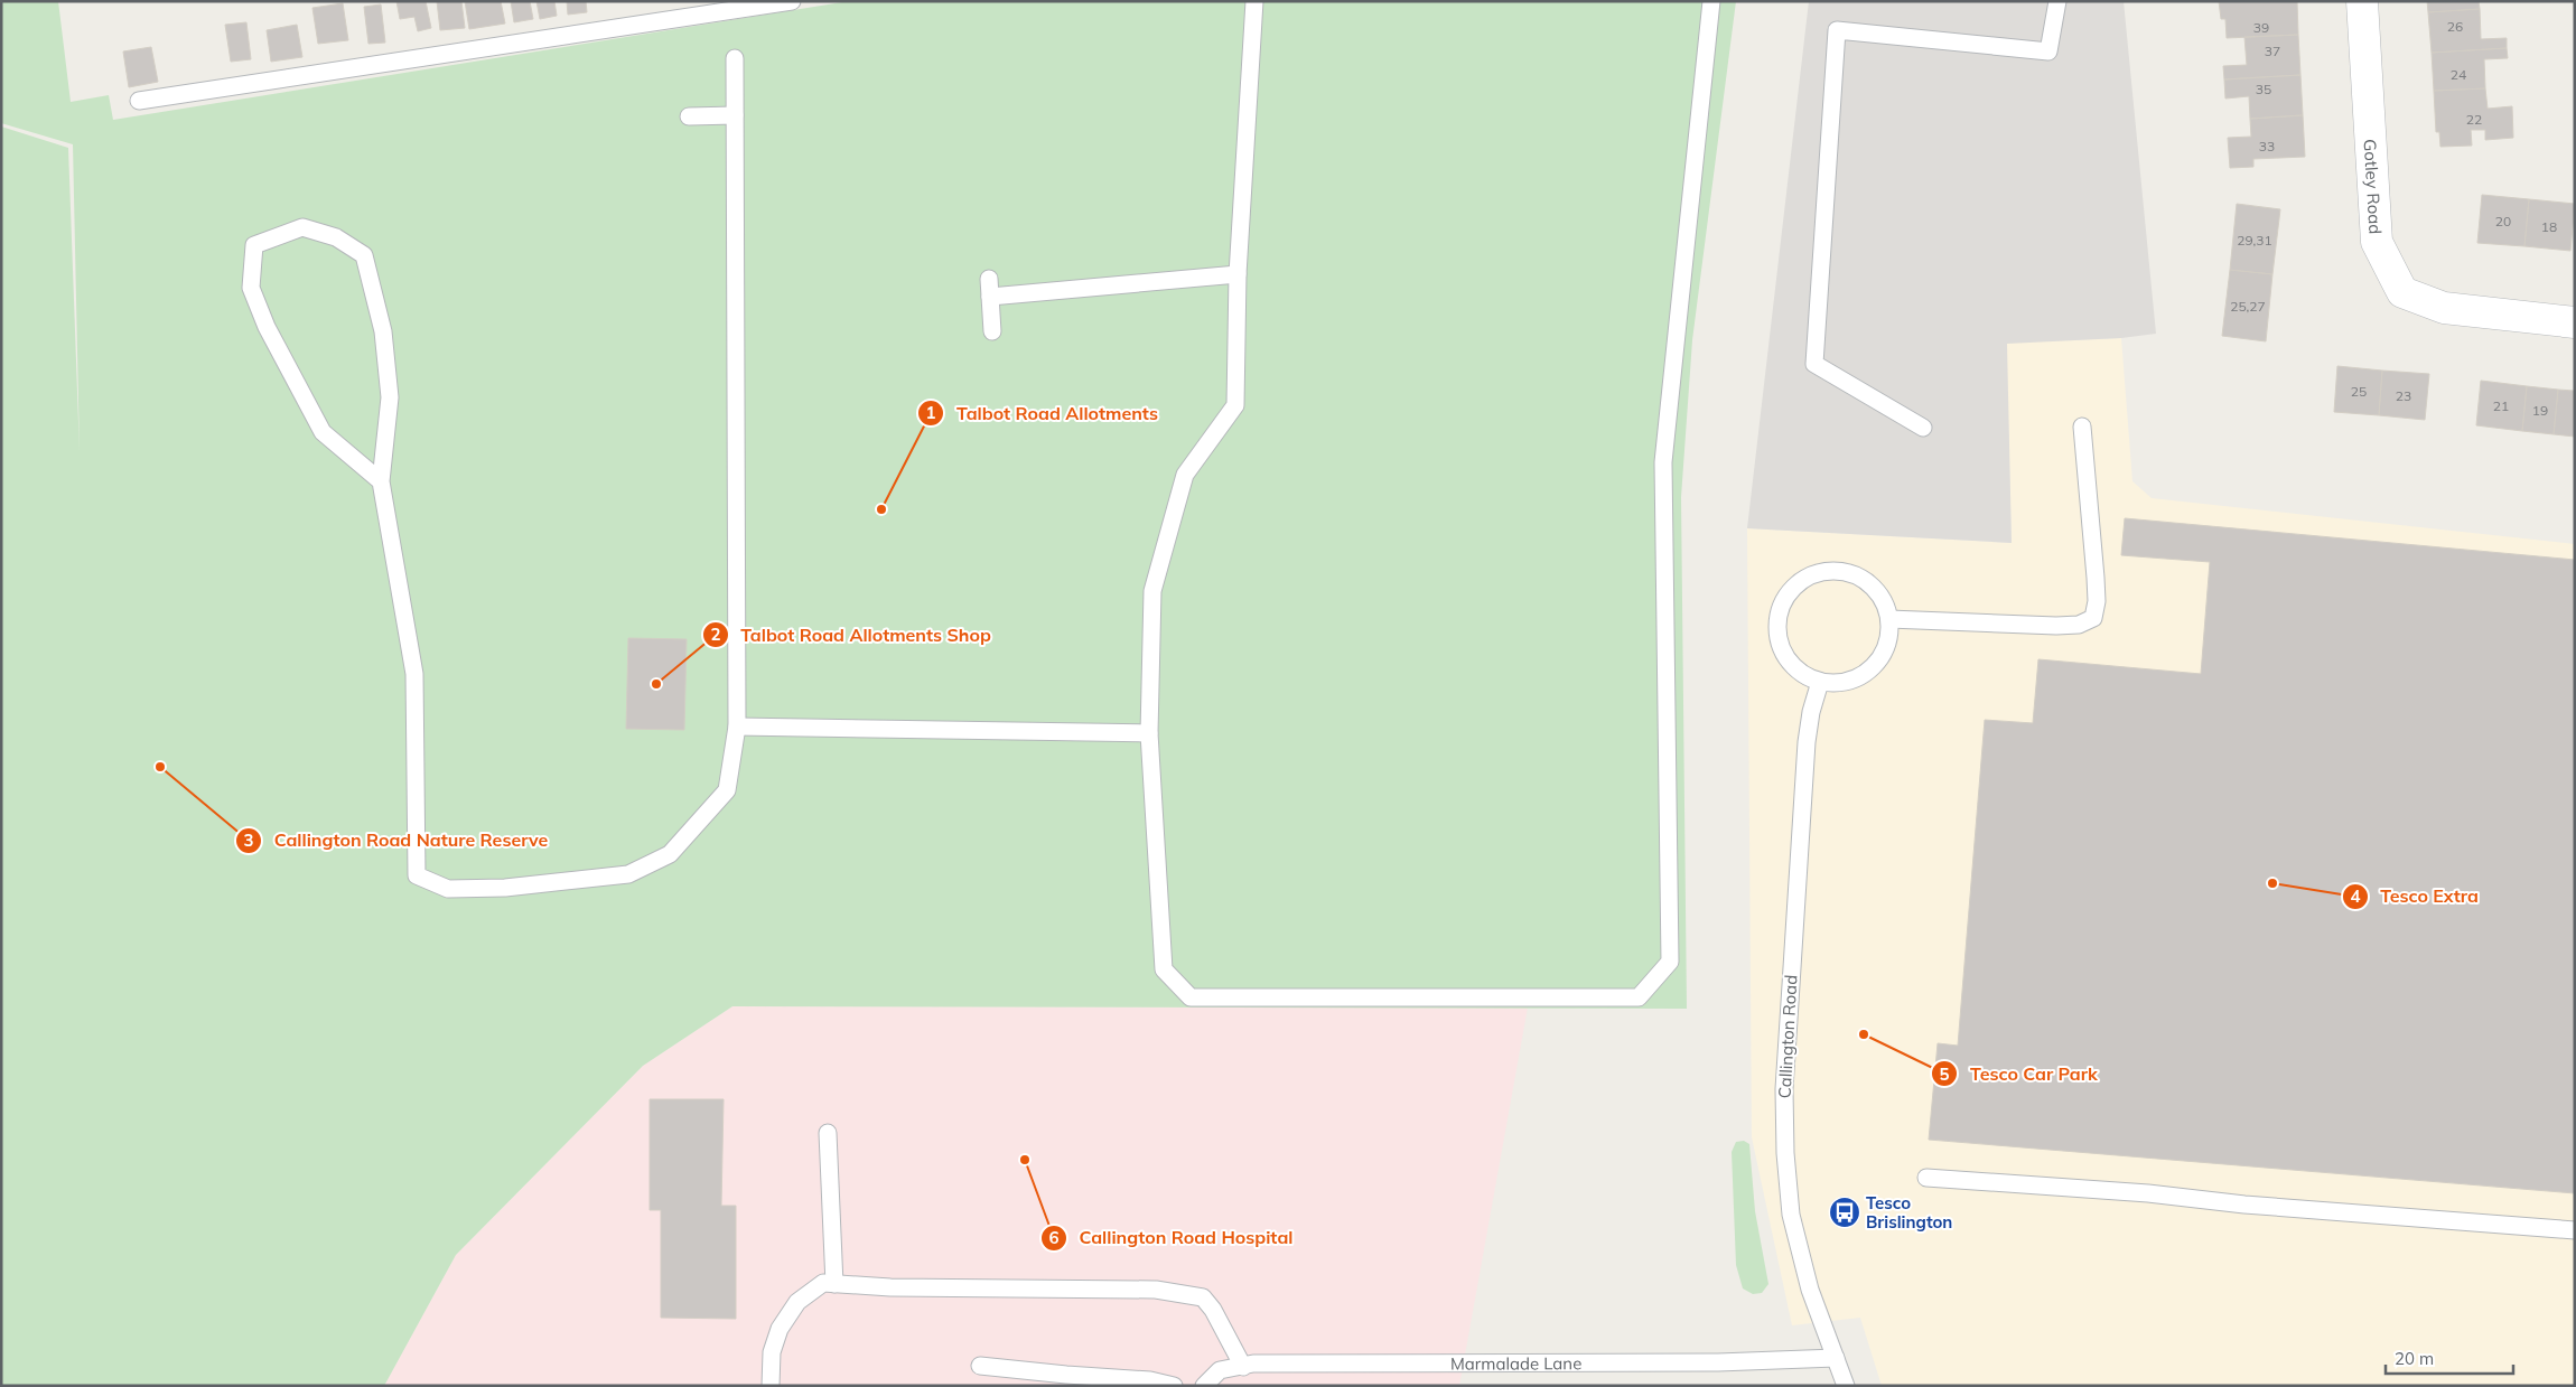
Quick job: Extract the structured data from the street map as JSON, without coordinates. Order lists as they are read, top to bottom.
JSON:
{
  "streets": {
    "street": ["Gotley Road"],
    "lane": ["Callington Road", "Marmalade Lane"]
  },
  "crossings": [
    ["Callington Road", "Marmalade Lane"]
  ],
  "places": {
    "other": [
      "Talbot Road Allotments",
      "Talbot Road Allotments Shop",
      "Callington Road Nature Reserve",
      "Tesco Extra",
      "Tesco Car Park",
      "Callington Road Hospital"
    ],
    "bus stop": ["Tesco Brislington"]
  },
  "house_numbers": [
    "26",
    "39",
    "37",
    "24",
    "35",
    "22",
    "33",
    "20",
    "18",
    "29,31",
    "25,27",
    "25",
    "23",
    "21",
    "19"
  ],
  "scale_bar": "20 m"
}
